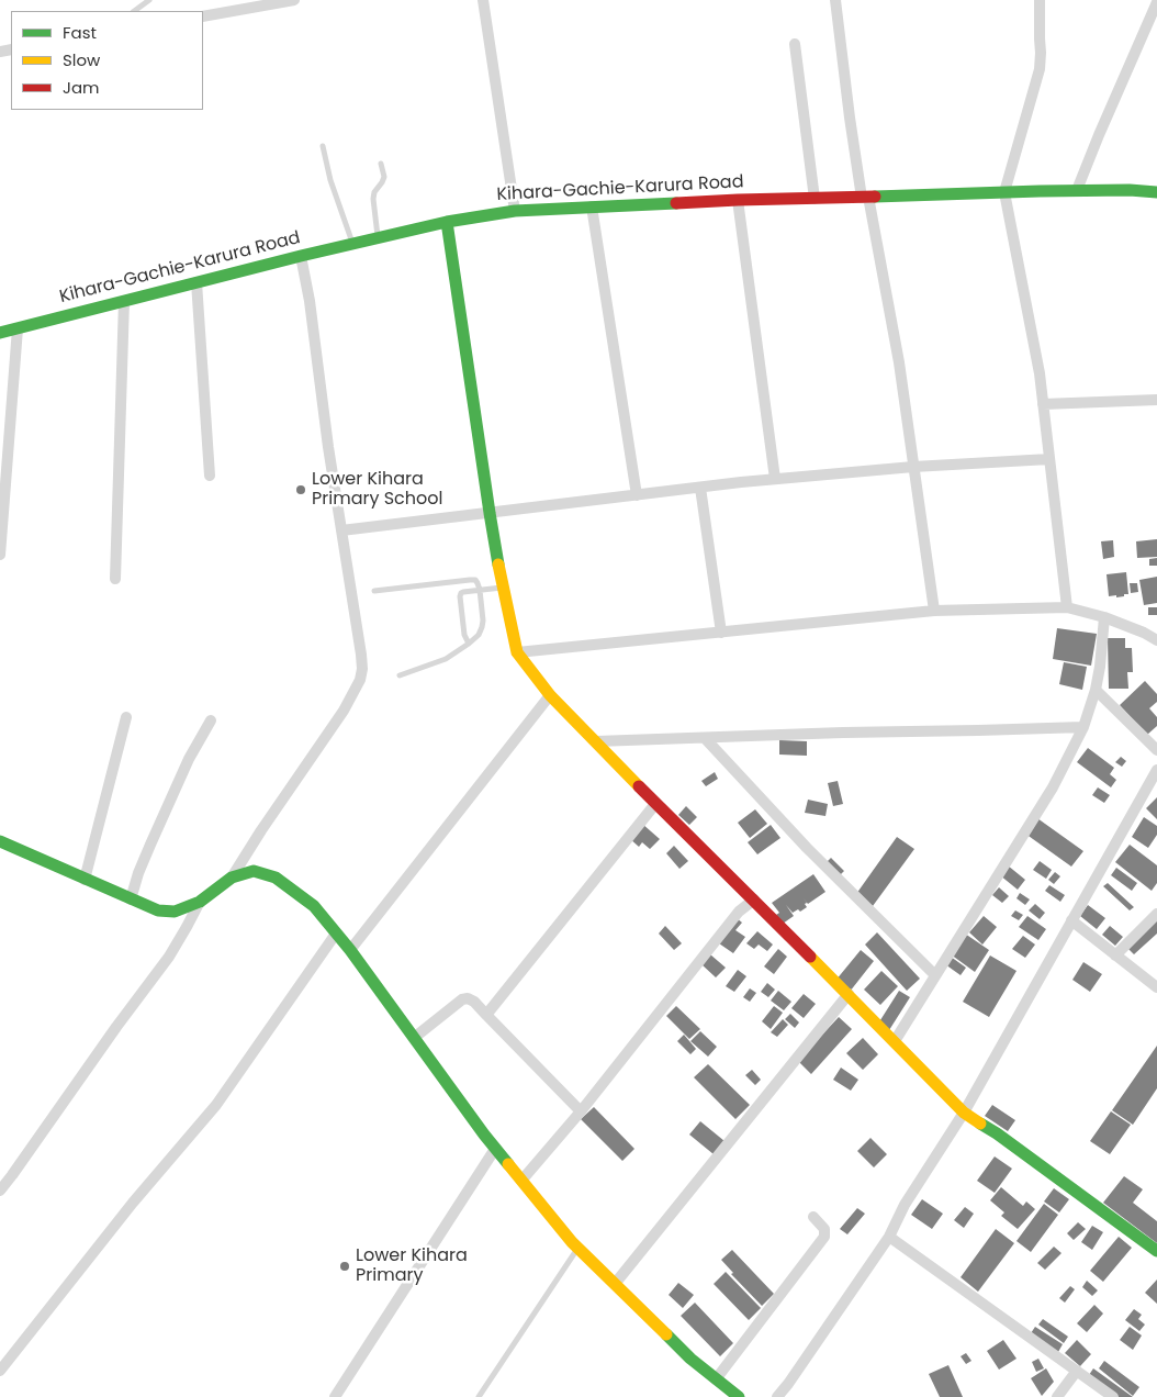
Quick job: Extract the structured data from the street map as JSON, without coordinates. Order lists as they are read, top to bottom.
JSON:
{
  "streets": {
    "street": ["Kihara-Gachie-Karura Road"]
  },
  "places": ["Lower Kihara Primary School", "Lower Kihara Primary"],
  "legend": ["Fast", "Slow", "Jam"]
}
